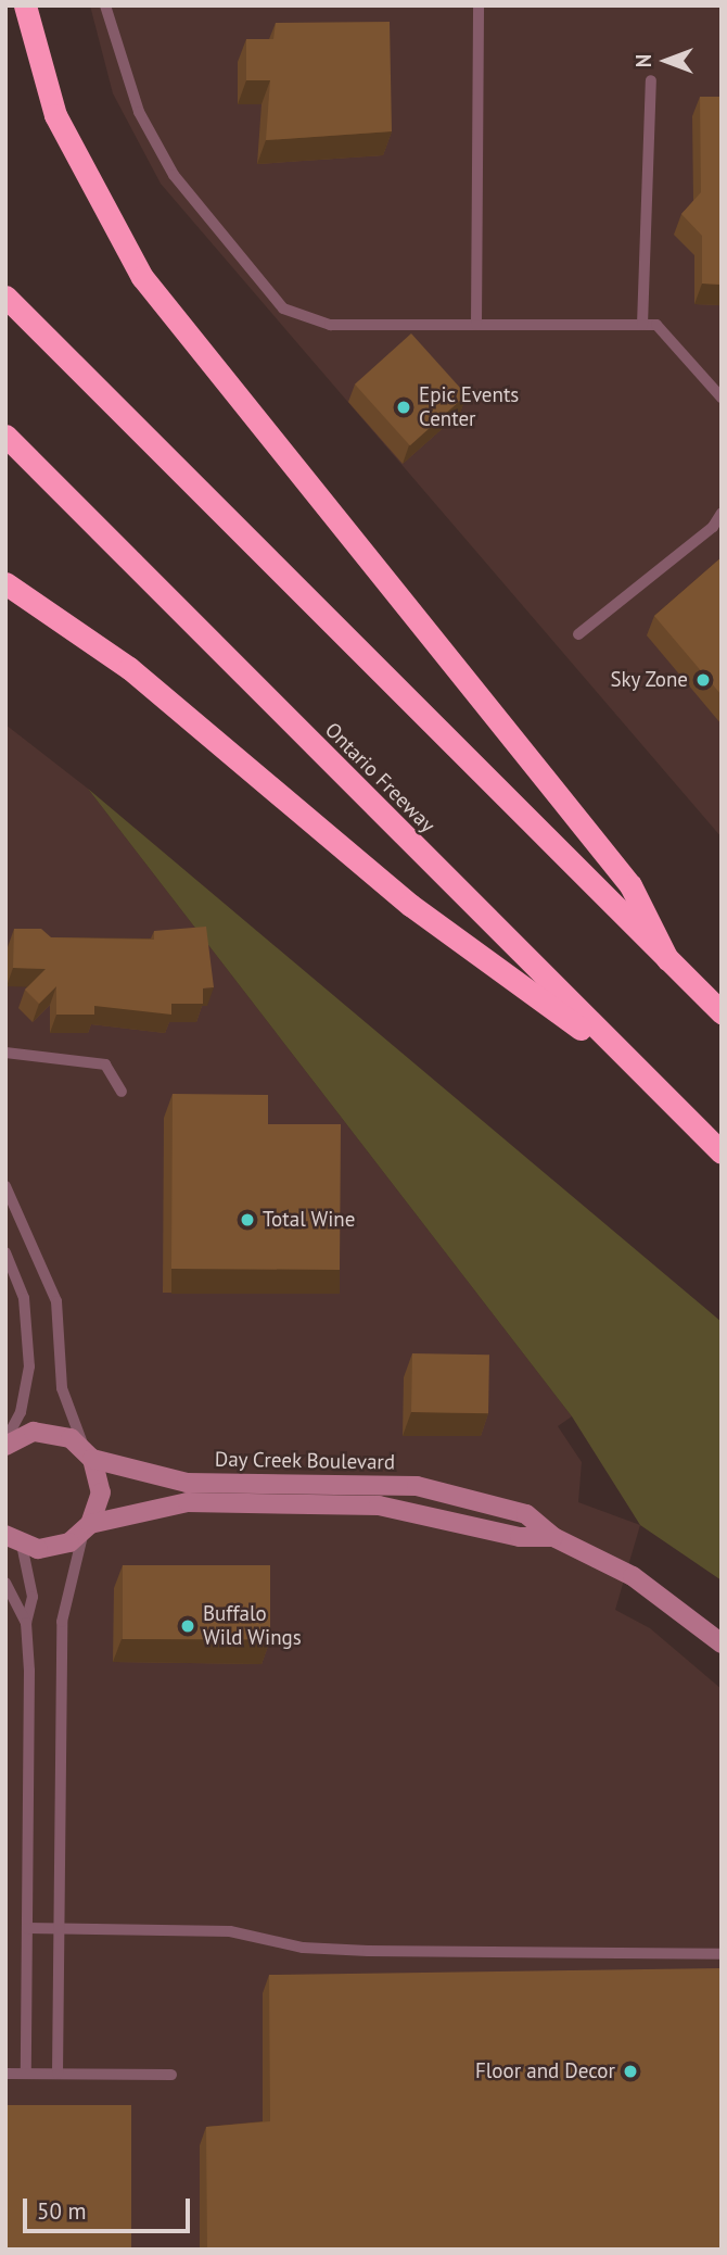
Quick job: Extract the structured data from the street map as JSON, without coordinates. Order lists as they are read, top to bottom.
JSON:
{
  "streets": {
    "highway": ["Ontario Freeway"],
    "street": ["Day Creek Boulevard"]
  },
  "places": [
    "Epic Events Center",
    "Sky Zone",
    "Total Wine",
    "Buffalo Wild Wings",
    "Floor and Decor"
  ],
  "scale_bar": "50 m",
  "north": "left"
}
